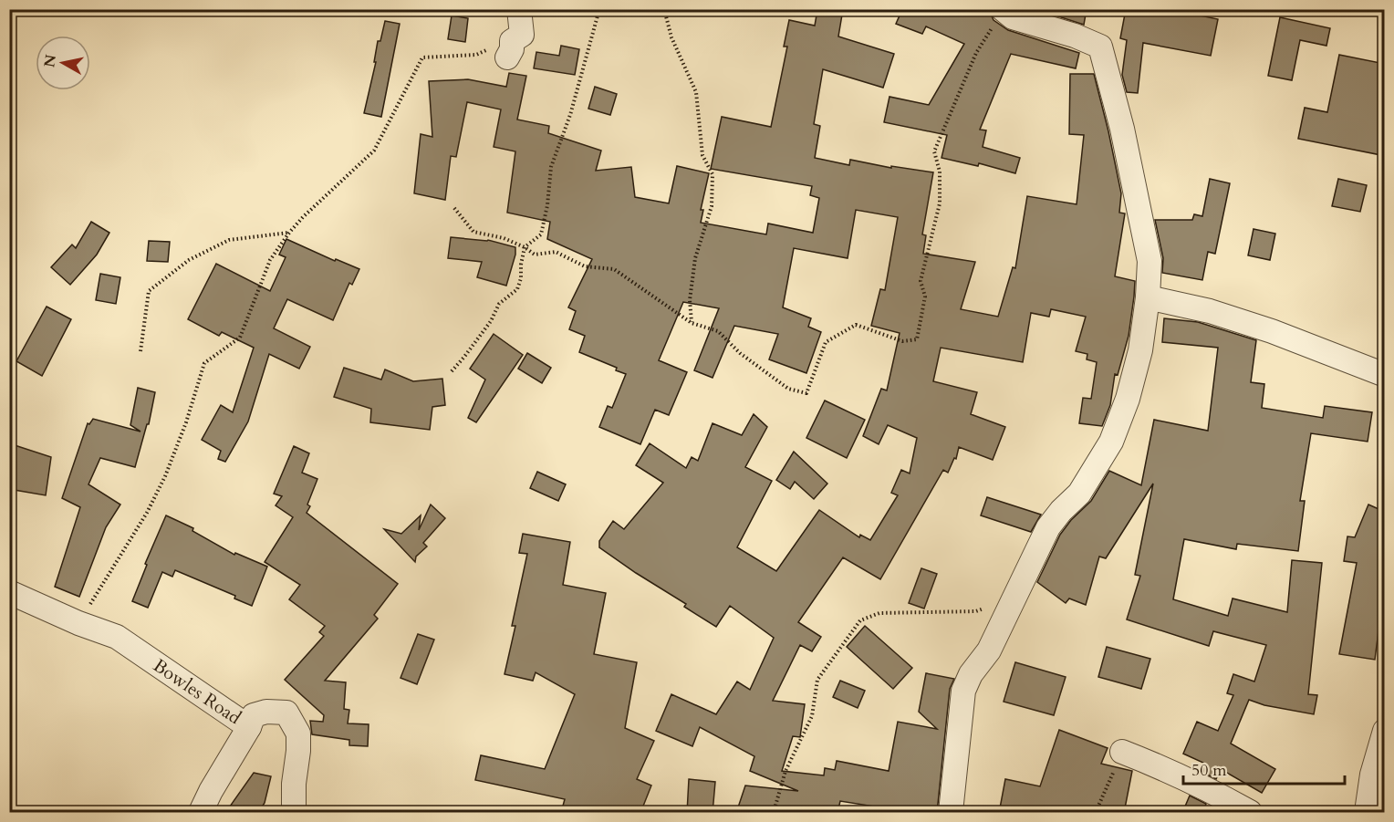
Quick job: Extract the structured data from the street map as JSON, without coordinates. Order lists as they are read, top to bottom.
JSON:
{
  "streets": {
    "street": ["Bowles Road"]
  },
  "scale_bar": "50 m",
  "north": "left"
}
